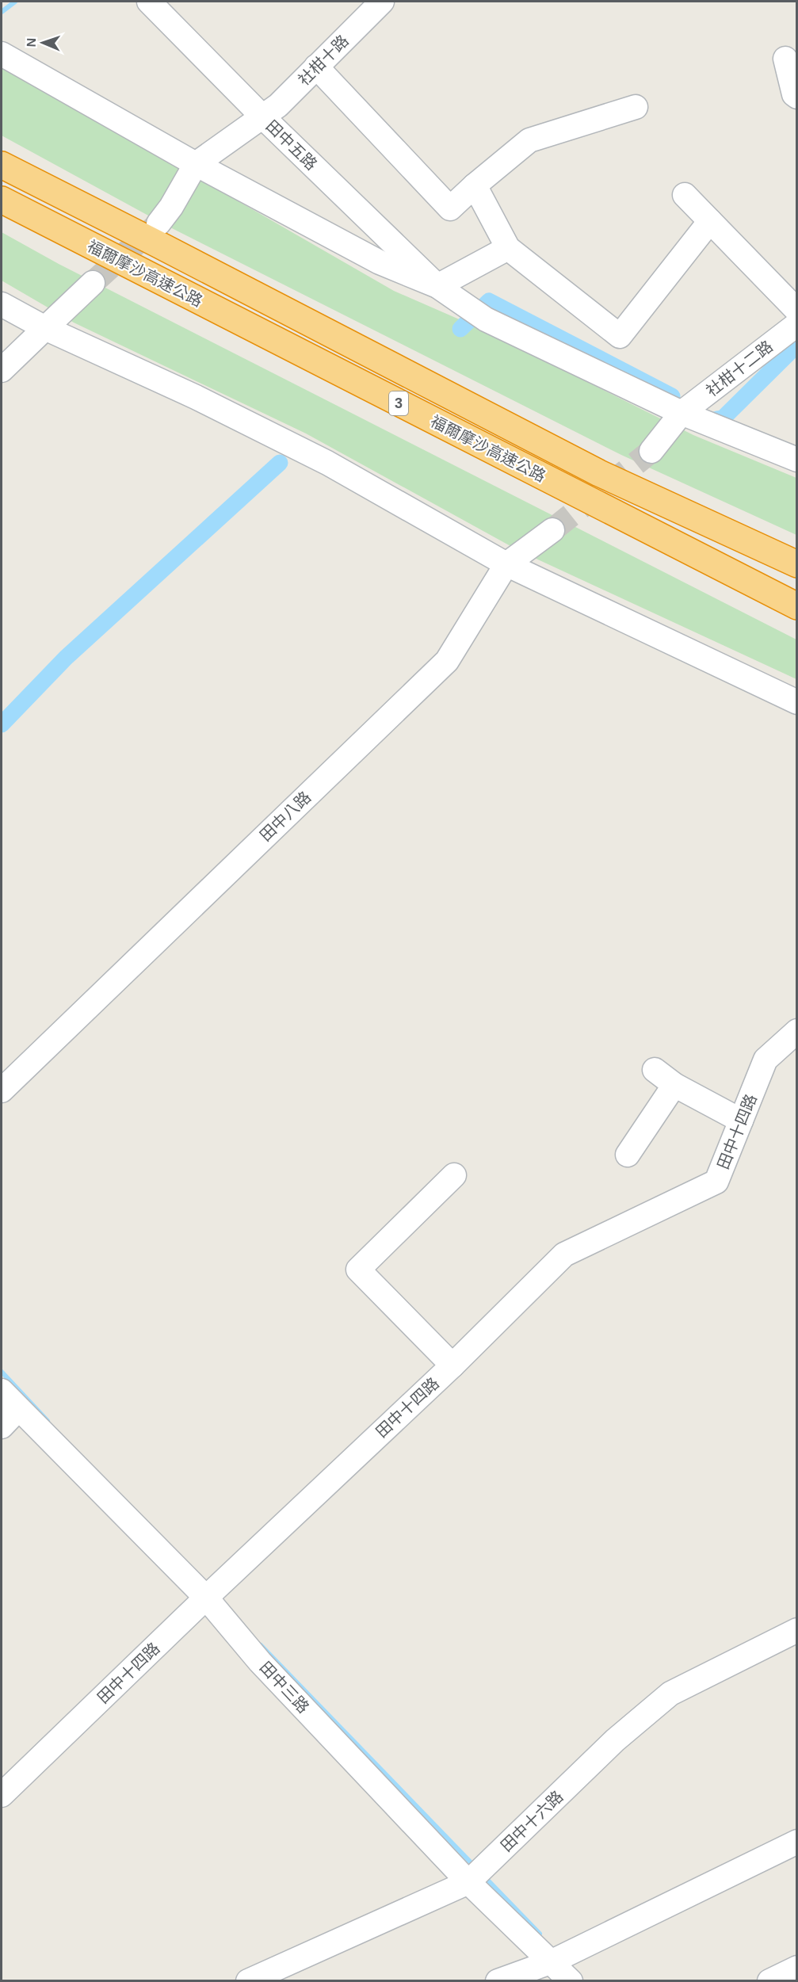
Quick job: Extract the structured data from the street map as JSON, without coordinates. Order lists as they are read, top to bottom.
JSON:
{
  "streets": {
    "highway": ["福爾摩沙高速公路", "3"],
    "street": [
      "社柑十路",
      "田中五路",
      "社柑十二路",
      "田中八路",
      "田中十四路",
      "田中三路",
      "田中十六路"
    ]
  },
  "crossings": [
    ["社柑十路", "田中五路"],
    ["田中十四路", "田中三路"],
    ["田中三路", "田中十六路"]
  ],
  "north": "left"
}
